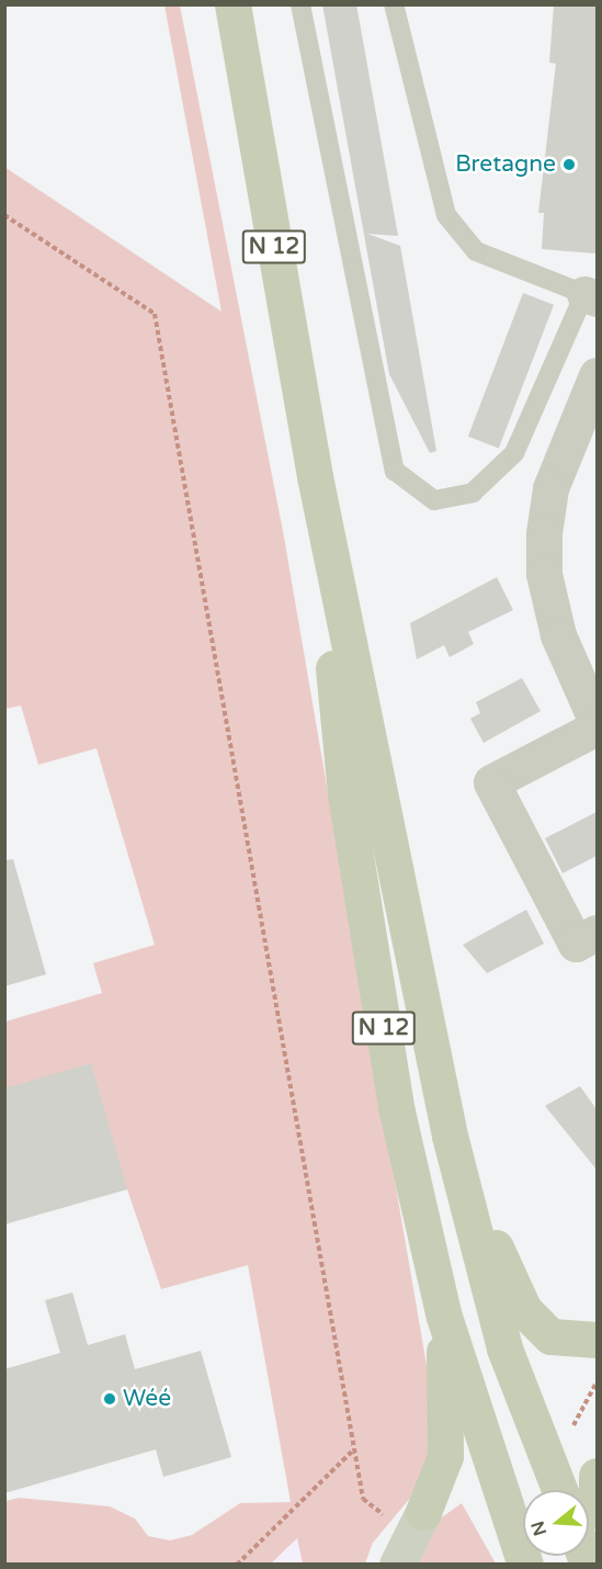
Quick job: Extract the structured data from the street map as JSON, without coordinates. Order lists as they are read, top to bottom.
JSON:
{
  "streets": {
    "main road": ["N 12"]
  },
  "places": ["Bretagne", "Wéé"],
  "north": "left"
}
